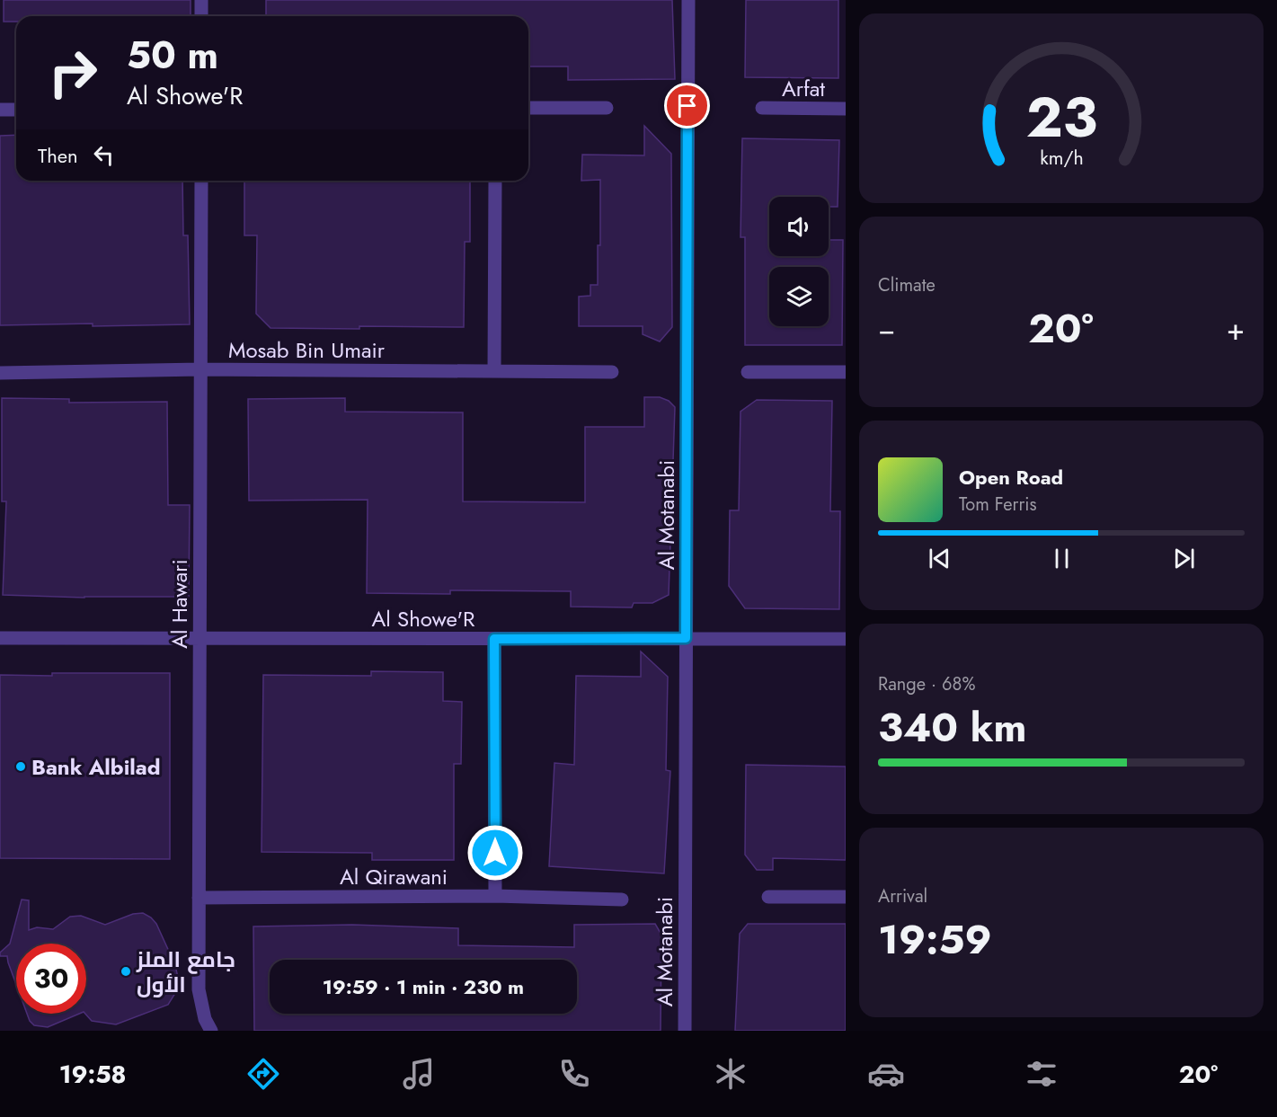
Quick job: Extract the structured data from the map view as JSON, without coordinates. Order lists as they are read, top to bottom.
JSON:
{
  "streets": {
    "street": [
      "Arfat",
      "Mosab Bin Umair",
      "Al Motanabi",
      "Al Hawari",
      "Al Showe'R",
      "Al Qirawani"
    ]
  },
  "crossings": [
    ["Mosab Bin Umair", "Al Hawari"],
    ["Al Motanabi", "Al Showe'R"],
    ["Al Hawari", "Al Showe'R"],
    ["Al Hawari", "Al Qirawani"]
  ],
  "places": ["Bank Albilad", "جامع الملز الأول"],
  "page": {
    "turn": ["50 m", "Al Showe'R"],
    "then": "Then",
    "tile": [
      "Climate",
      ["Range · 68%", "340 km"],
      ["Arrival", "19:59"]
    ],
    "heat": ["−", "20°", "+"],
    "song": ["Open Road", "Tom Ferris"],
    "limit": "30",
    "trip": "19:59 · 1 min · 230 m",
    "tabs": ["19:58", "20°"],
    "gauge": ["23", "km/h"]
  }
}
